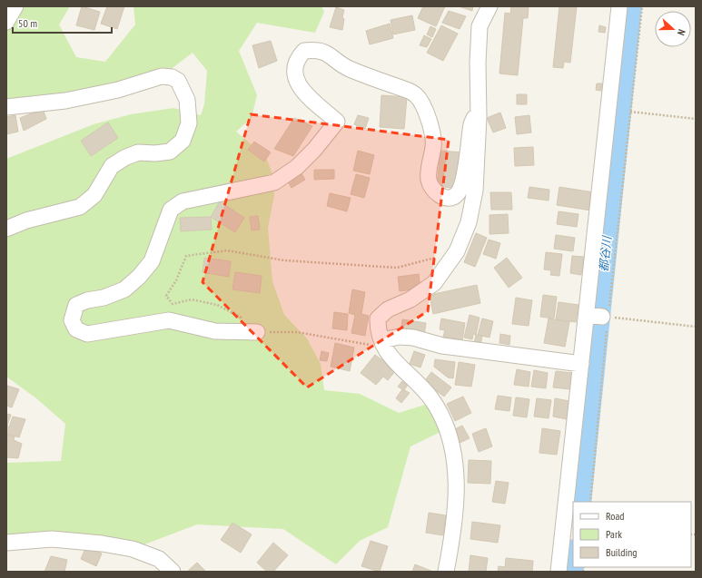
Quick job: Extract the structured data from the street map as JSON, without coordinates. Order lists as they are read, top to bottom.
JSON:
{
  "water": ["都谷川"],
  "legend": ["Road", "Park", "Building"],
  "scale_bar": "50 m",
  "north": "right"
}
